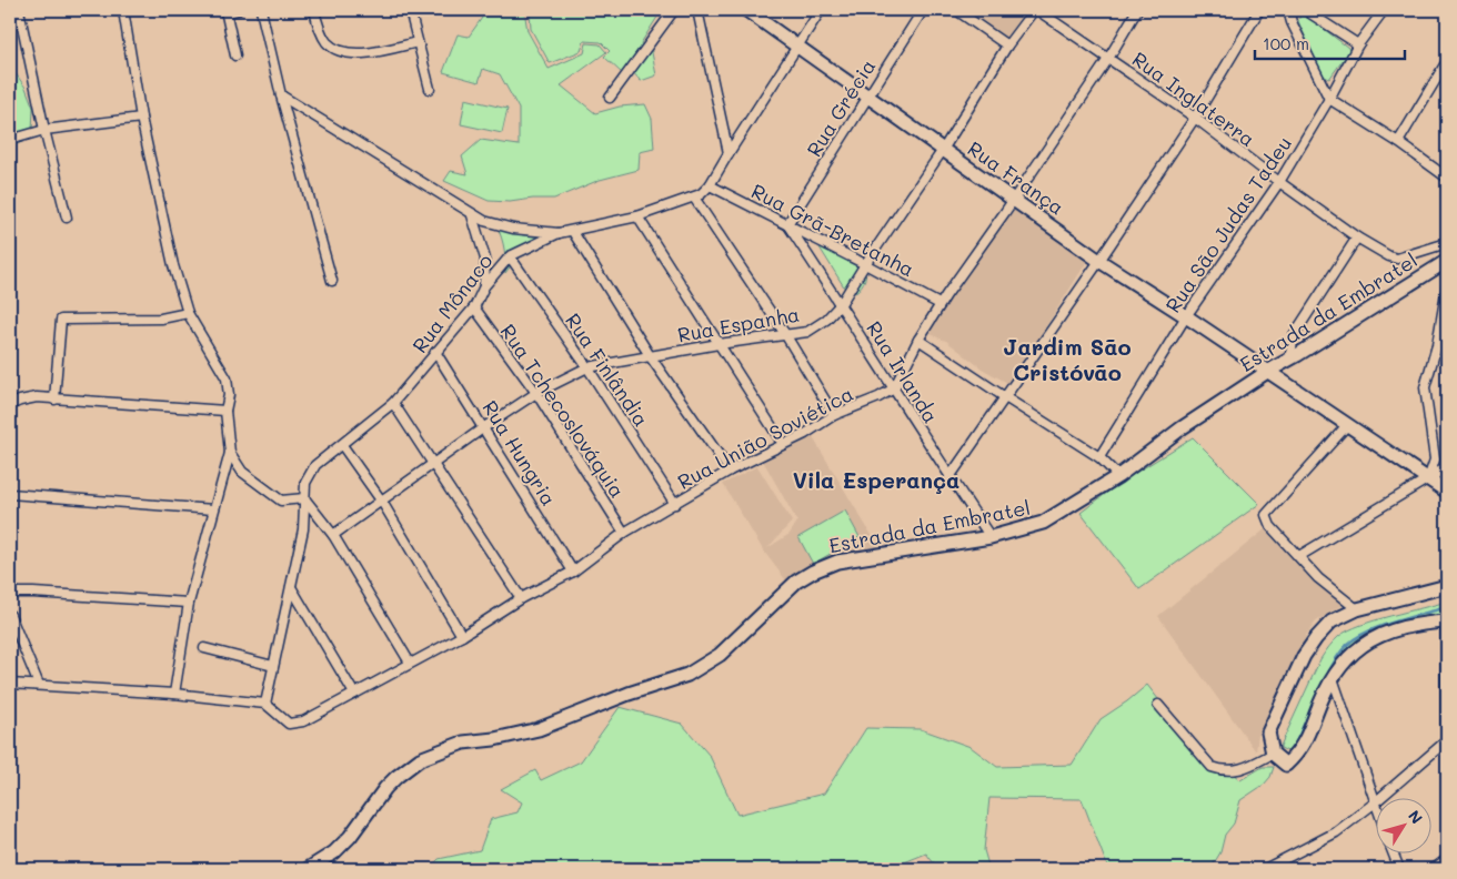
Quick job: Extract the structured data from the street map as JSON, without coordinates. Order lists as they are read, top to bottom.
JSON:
{
  "streets": {
    "street": [
      "Rua Inglaterra",
      "Rua Grécia",
      "Rua França",
      "Rua São Judas Tadeu",
      "Rua Grã-Bretanha",
      "Rua Mônaco",
      "Estrada da Embratel",
      "Rua Espanha",
      "Rua Finlândia",
      "Rua Irlanda",
      "Rua Tchecoslováquia",
      "Rua União Soviética",
      "Rua Hungria"
    ]
  },
  "crossings": [
    ["Rua Inglaterra", "Rua São Judas Tadeu"],
    ["Rua Inglaterra", "Rua Espanha"],
    ["Rua Grécia", "Rua França"],
    ["Rua Grécia", "Rua Grã-Bretanha"],
    ["Rua Grécia", "Rua Irlanda"],
    ["Rua França", "Rua São Judas Tadeu"],
    ["Rua França", "Rua Mônaco"],
    ["Rua França", "Estrada da Embratel"],
    ["Rua França", "Rua Espanha"],
    ["Rua Grã-Bretanha", "Rua Mônaco"],
    ["Rua Grã-Bretanha", "Rua Espanha"],
    ["Rua Grã-Bretanha", "Rua Irlanda"],
    ["Rua Mônaco", "Rua Finlândia"],
    ["Rua Mônaco", "Rua Tchecoslováquia"],
    ["Rua Mônaco", "Rua União Soviética"],
    ["Rua Mônaco", "Rua Hungria"],
    ["Estrada da Embratel", "Rua Irlanda"],
    ["Rua Espanha", "Rua Finlândia"],
    ["Rua Espanha", "Rua Irlanda"],
    ["Rua Espanha", "Rua Tchecoslováquia"],
    ["Rua Espanha", "Rua Hungria"],
    ["Rua Finlândia", "Rua União Soviética"],
    ["Rua Irlanda", "Rua União Soviética"],
    ["Rua Tchecoslováquia", "Rua União Soviética"],
    ["Rua União Soviética", "Rua Hungria"]
  ],
  "districts": ["Jardim São Cristóvão", "Vila Esperança"],
  "scale_bar": "100 m",
  "north": "top right"
}
